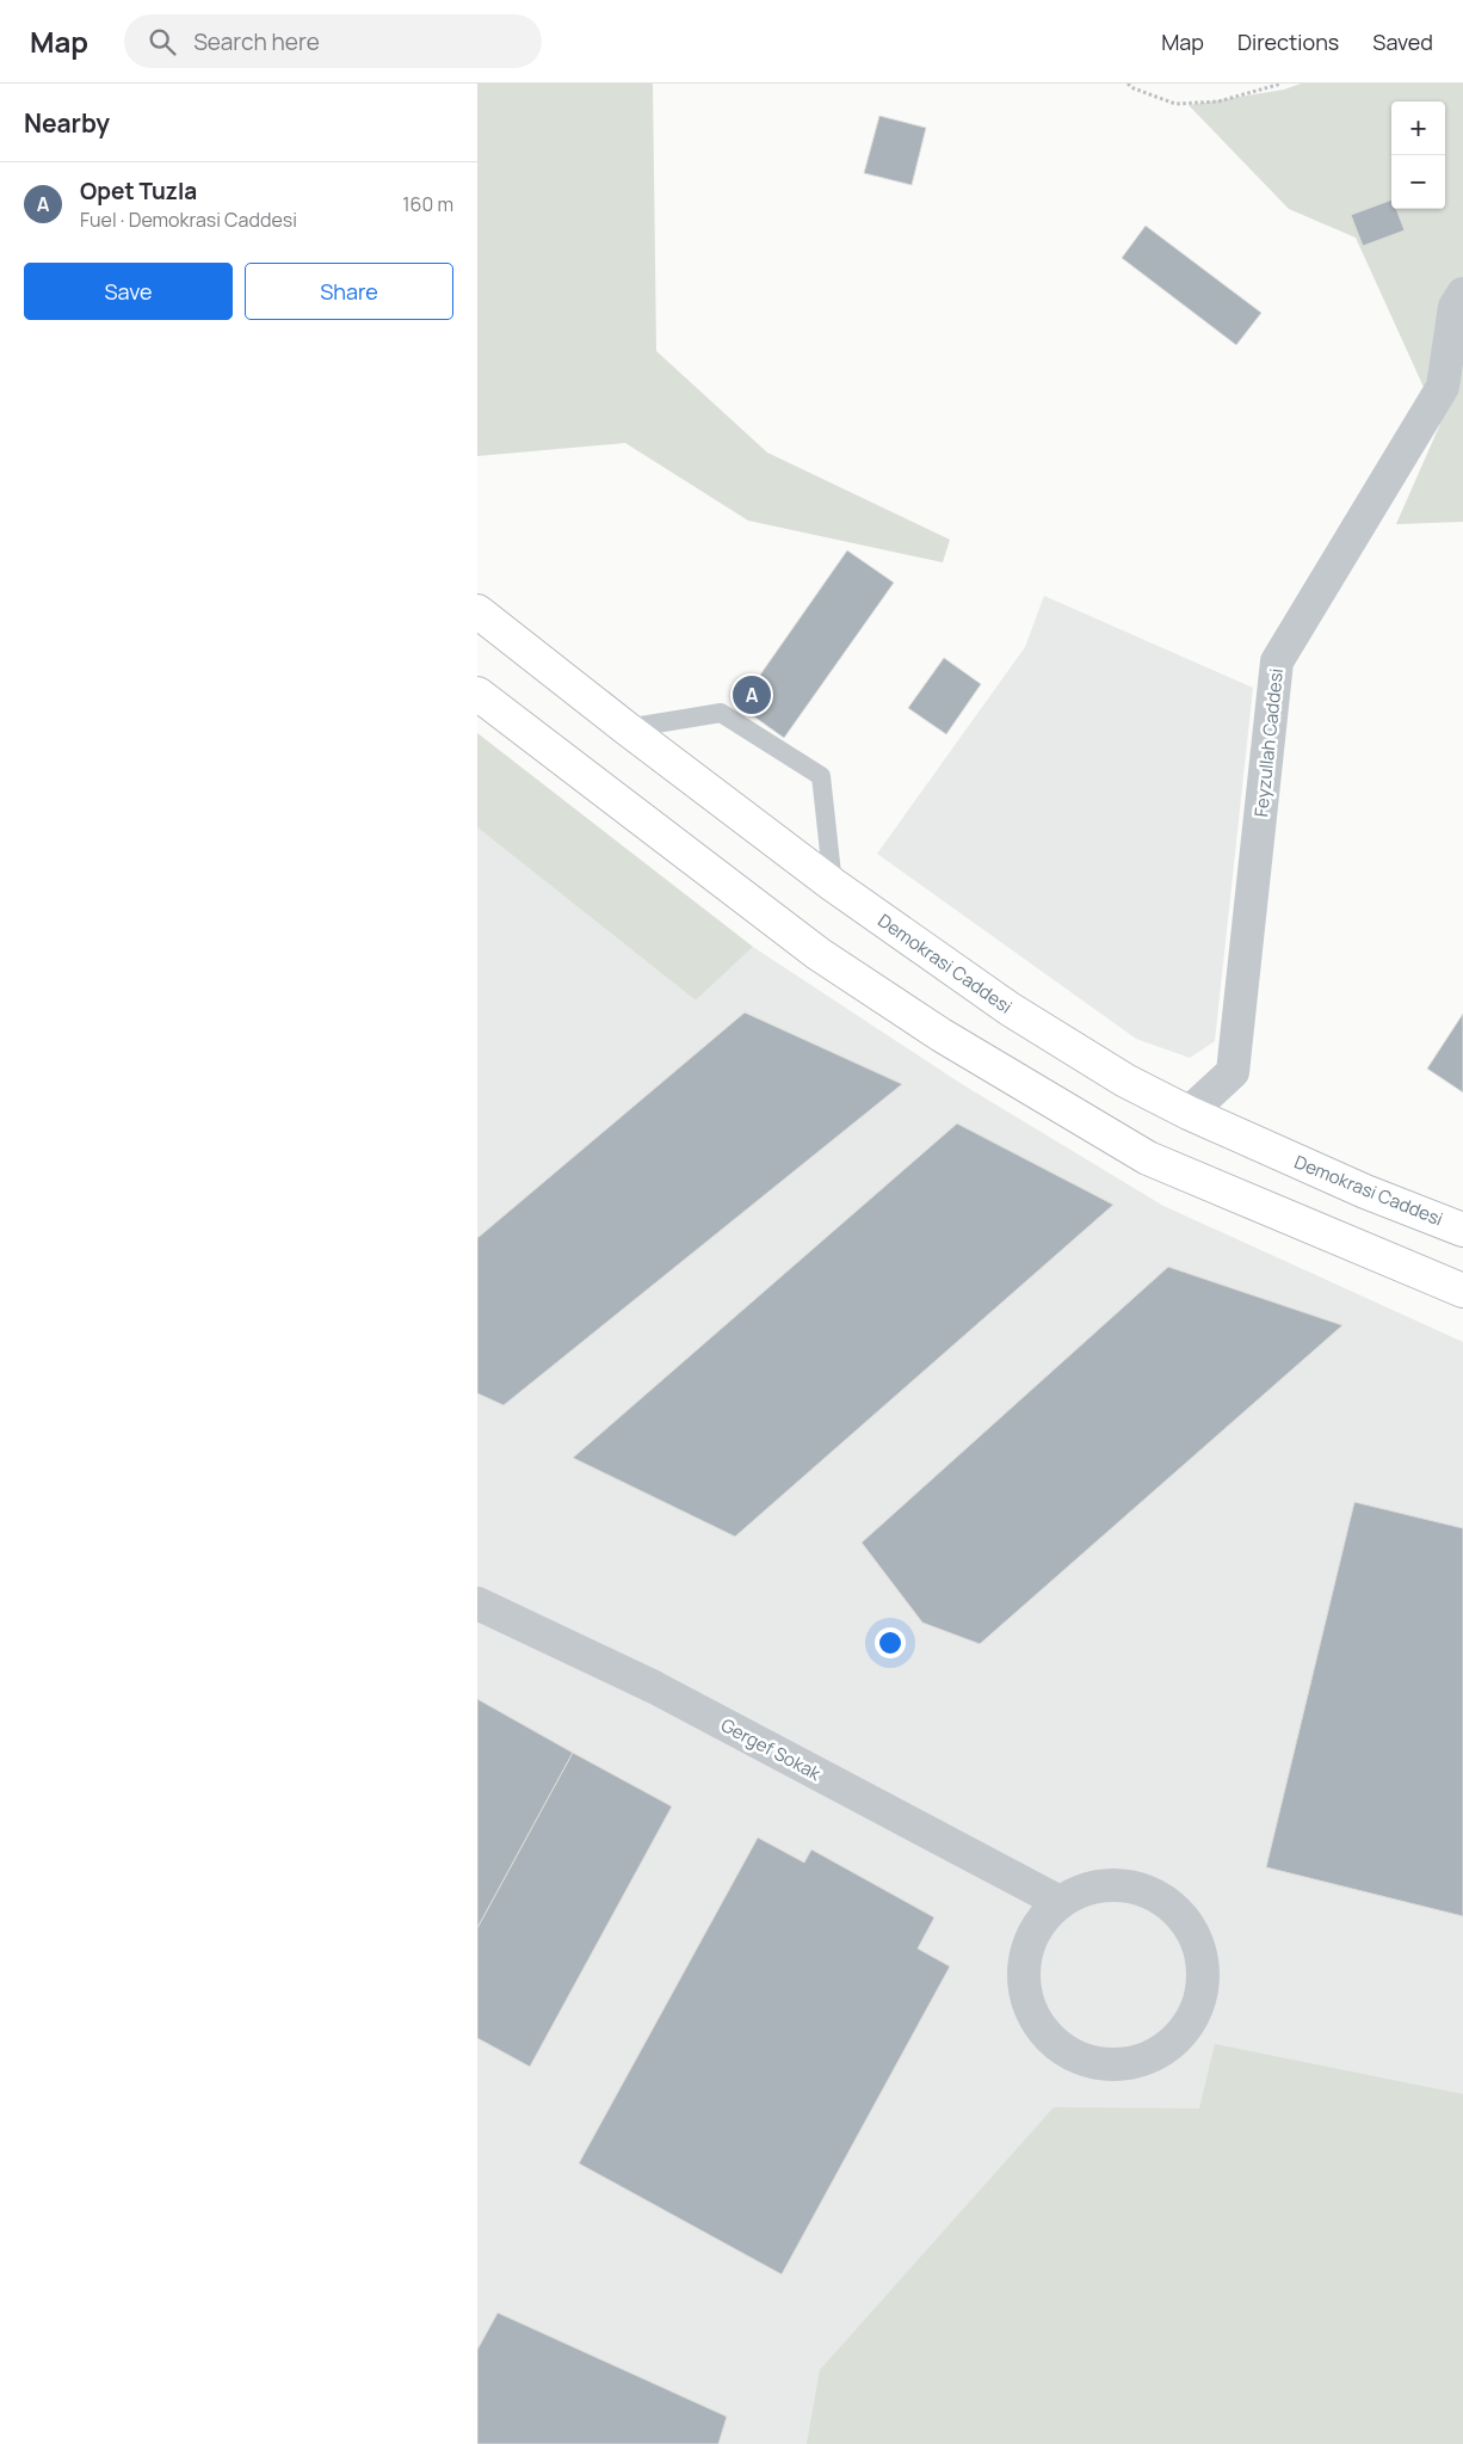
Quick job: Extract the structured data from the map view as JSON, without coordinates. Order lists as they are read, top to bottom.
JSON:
{
  "streets": {
    "main road": ["Demokrasi Caddesi"],
    "street": ["Feyzullah Caddesi", "Gergef Sokak"]
  },
  "crossings": [
    ["Feyzullah Caddesi", "Demokrasi Caddesi"]
  ],
  "page": {
    "header": "Map",
    "search": "Search here",
    "nav": ["Map", "Directions", "Saved"],
    "heading": "Nearby",
    "map_buttons": ["+", "−"],
    "list": [
      {
        "mark": "A",
        "name": "Opet Tuzla",
        "note": "Fuel · Demokrasi Caddesi",
        "value": "160 m"
      }
    ],
    "buttons": ["Save", "Share"],
    "pins": "A"
  }
}
